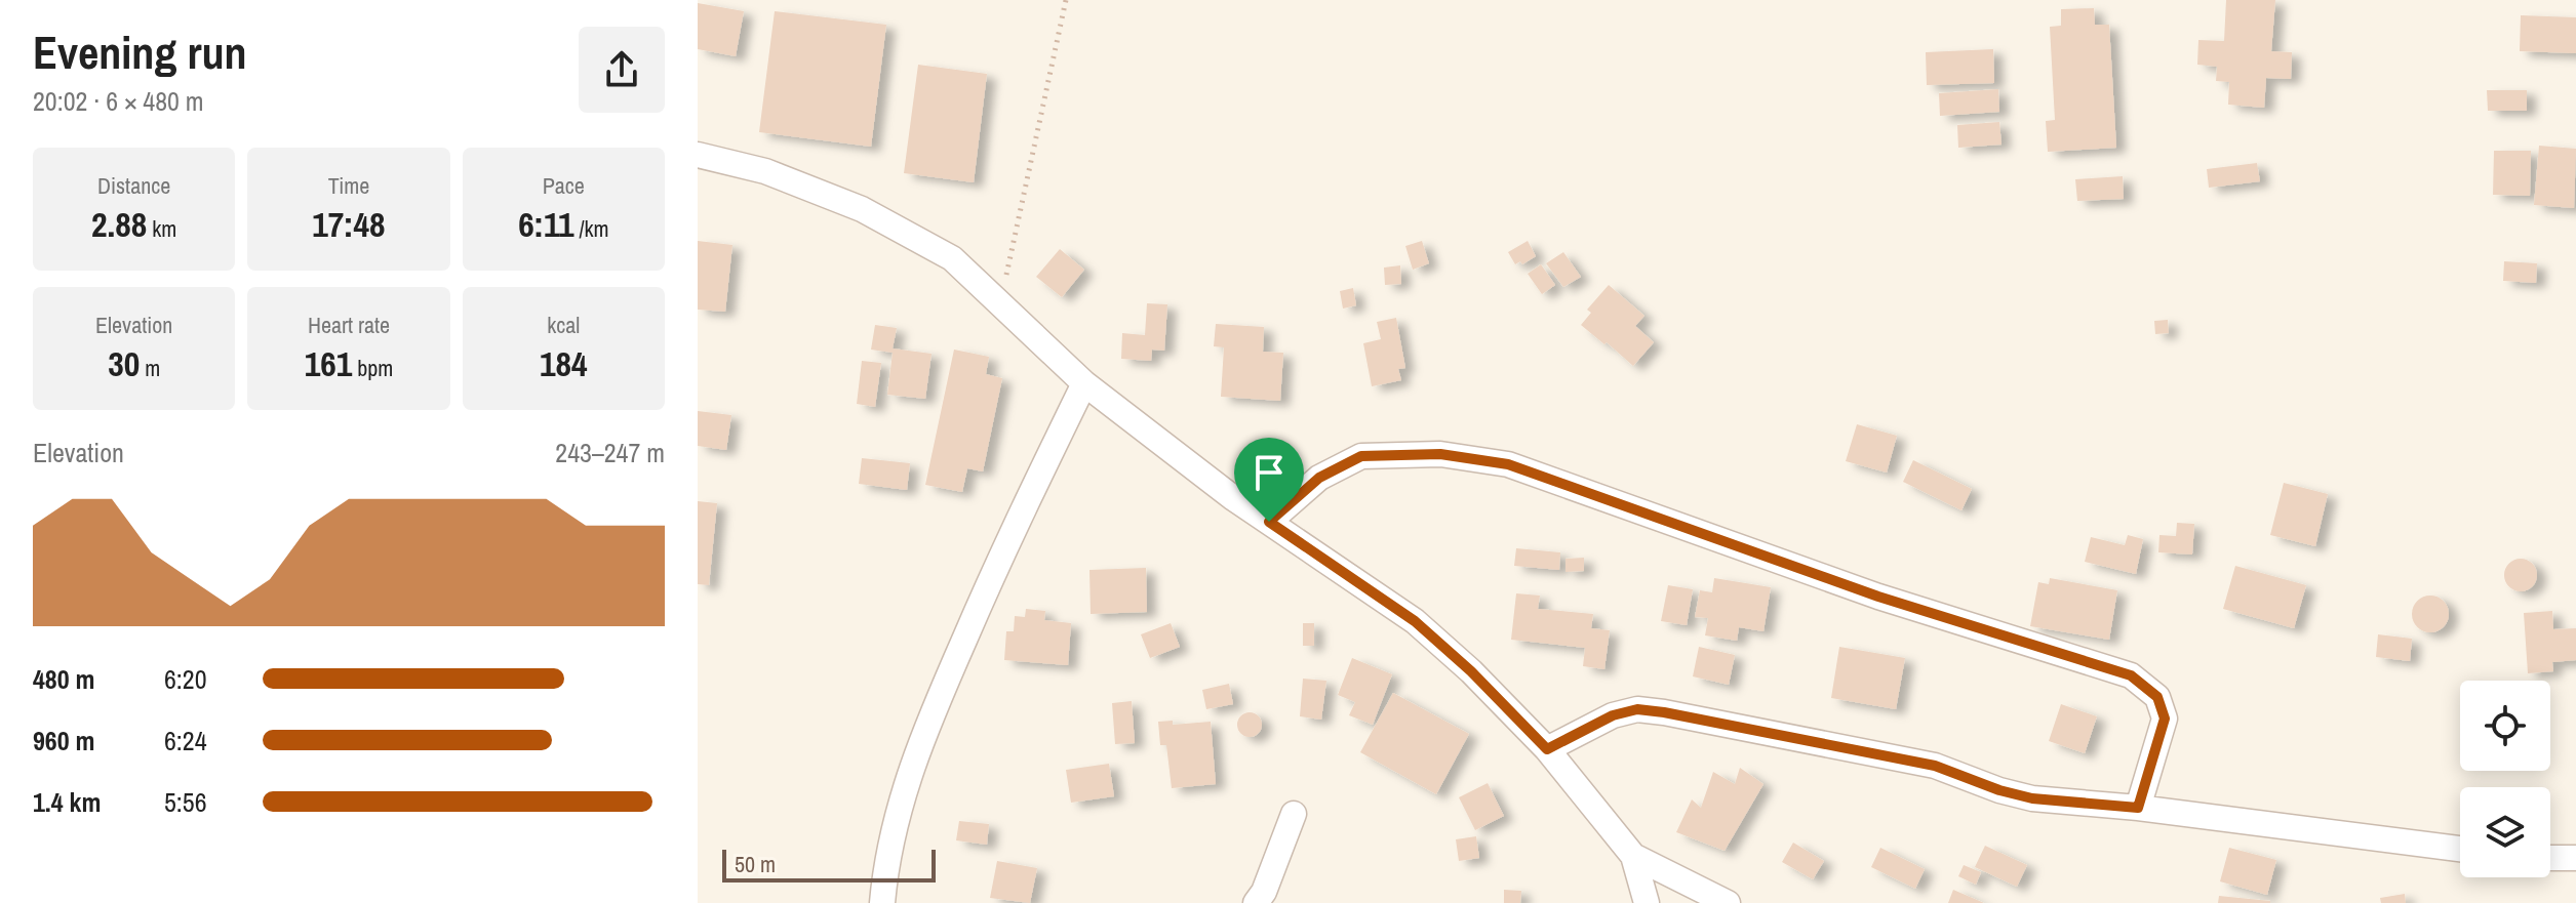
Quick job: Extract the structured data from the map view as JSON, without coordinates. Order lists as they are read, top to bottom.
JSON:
{
  "scale_bar": "50 m",
  "page": {
    "heading": ["Evening run", "20:02 · 6 × 480 m"],
    "stats": [
      ["Distance", "2.88 km"],
      ["Time", "17:48"],
      ["Pace", "6:11 /km"],
      ["Elevation", "30 m"],
      ["Heart rate", "161 bpm"],
      ["kcal", "184"]
    ],
    "chart": ["Elevation", "243–247 m"],
    "list": [
      {
        "name": "480 m",
        "note": "6:20"
      },
      {
        "name": "960 m",
        "note": "6:24"
      },
      {
        "name": "1.4 km",
        "note": "5:56"
      }
    ],
    "scale": "50 m"
  }
}
